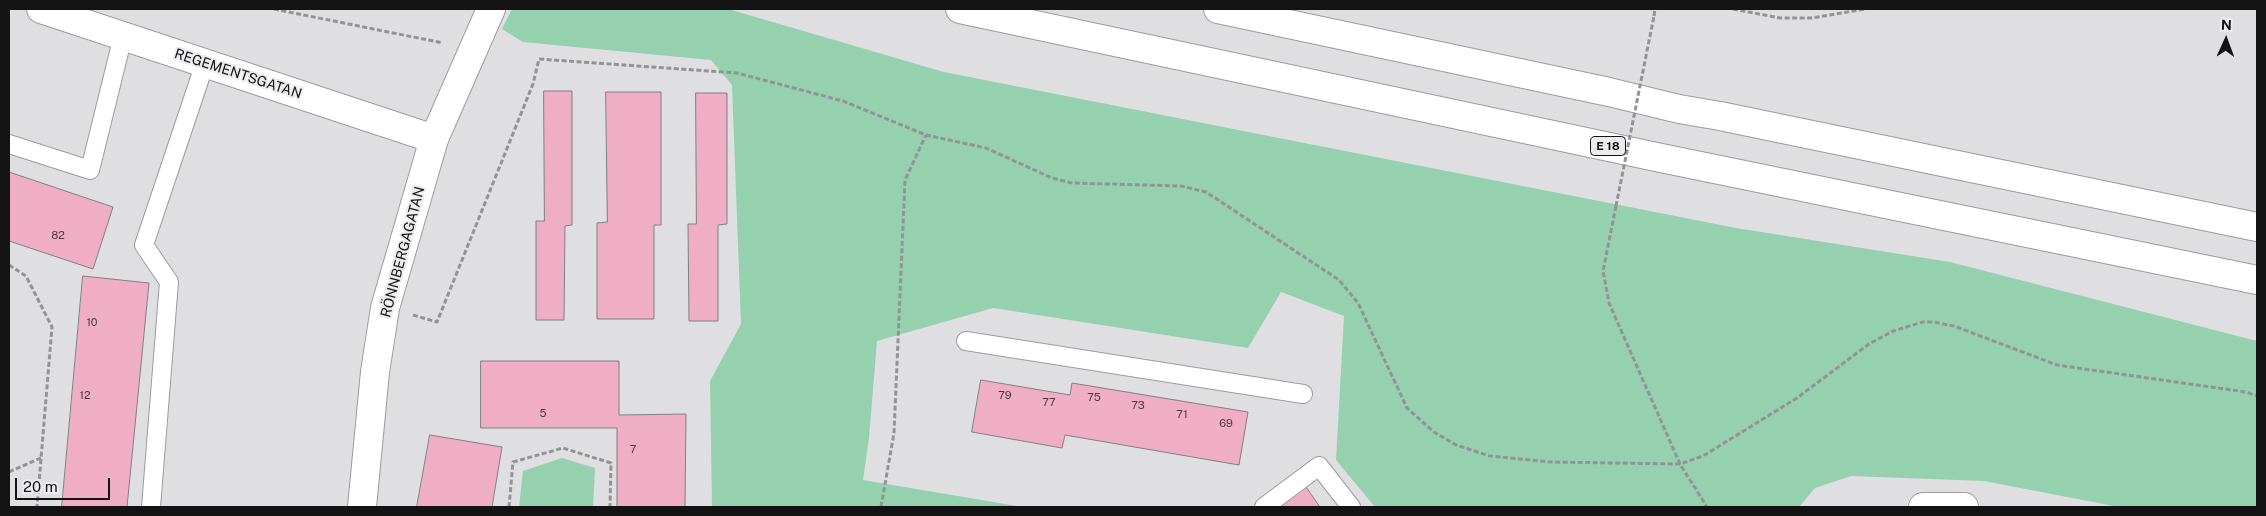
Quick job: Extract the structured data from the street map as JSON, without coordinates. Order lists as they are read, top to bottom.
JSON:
{
  "streets": {
    "main road": ["REGEMENTSGATAN", "E 18", "RÖNNBERGAGATAN"]
  },
  "crossings": [
    ["REGEMENTSGATAN", "RÖNNBERGAGATAN"]
  ],
  "house_numbers": [
    "82",
    "10",
    "12",
    "79",
    "75",
    "77",
    "73",
    "5",
    "71",
    "69",
    "7"
  ],
  "scale_bar": "20 m",
  "north": "top"
}
